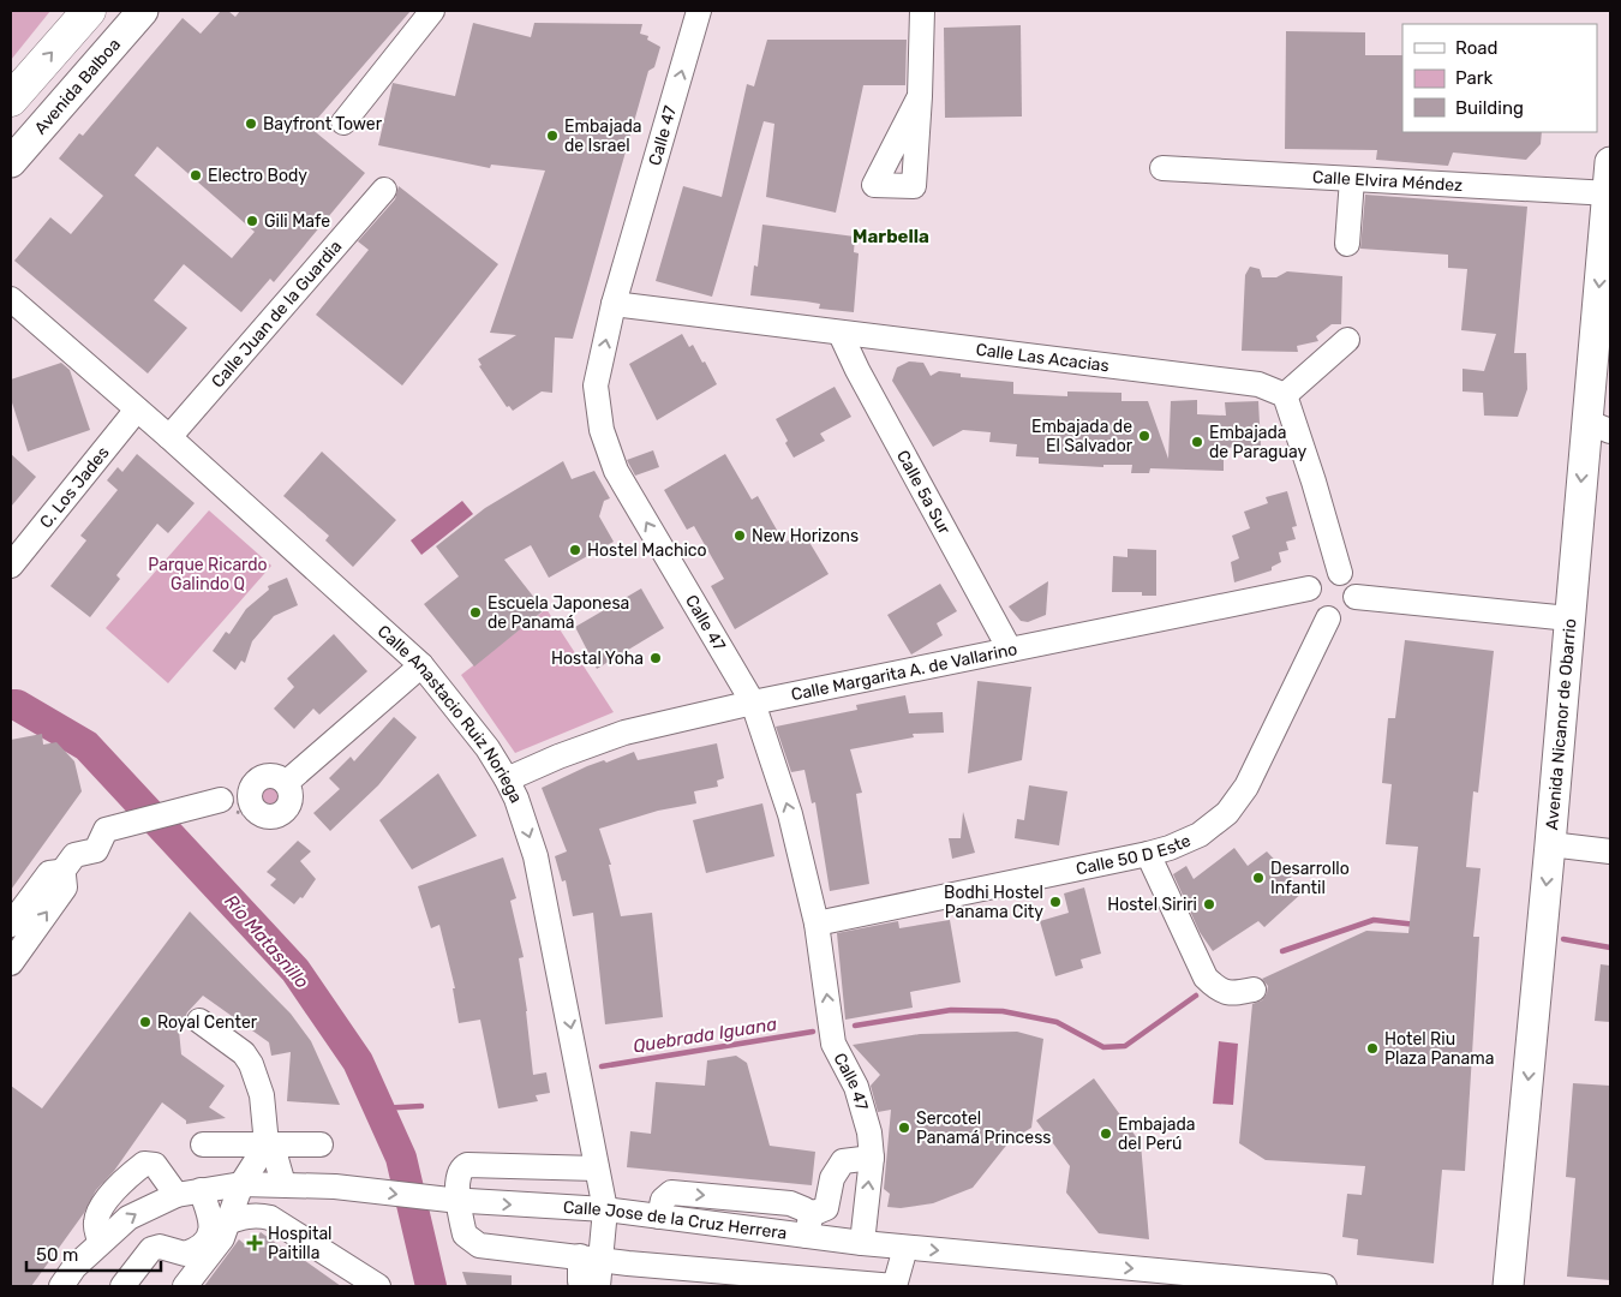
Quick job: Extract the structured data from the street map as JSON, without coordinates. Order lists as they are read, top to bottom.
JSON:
{
  "streets": {
    "main road": ["Avenida Balboa", "Avenida Nicanor de Obarrio"],
    "street": [
      "Calle 47",
      "Calle Elvira Méndez",
      "Calle Juan de la Guardia",
      "Calle Las Acacias",
      "C. Los Jades",
      "Calle 5a Sur",
      "Calle Margarita A. de Vallarino",
      "Calle Anastacio Ruiz Noriega",
      "Calle 50 D Este",
      "Calle Jose de la Cruz Herrera"
    ]
  },
  "crossings": [
    ["Calle 47", "Calle Las Acacias"],
    ["Calle 47", "Calle Margarita A. de Vallarino"],
    ["Calle 47", "Calle 50 D Este"],
    ["Calle 47", "Calle Jose de la Cruz Herrera"],
    ["Calle Elvira Méndez", "Avenida Nicanor de Obarrio"],
    ["Calle Juan de la Guardia", "Calle Anastacio Ruiz Noriega"],
    ["Calle Las Acacias", "Calle 5a Sur"],
    ["C. Los Jades", "Calle Anastacio Ruiz Noriega"],
    ["Calle 5a Sur", "Calle Margarita A. de Vallarino"],
    ["Calle Margarita A. de Vallarino", "Calle Anastacio Ruiz Noriega"],
    ["Calle Margarita A. de Vallarino", "Calle 50 D Este"],
    ["Calle Anastacio Ruiz Noriega", "Calle Jose de la Cruz Herrera"]
  ],
  "one_way": ["Calle 47", "Avenida Nicanor de Obarrio", "Calle Jose de la Cruz Herrera"],
  "districts": ["Marbella"],
  "water": ["Río Matasnillo", "Quebrada Iguana"],
  "parks": ["Parque Ricardo Galindo Q"],
  "places": {
    "other": [
      "Bayfront Tower",
      "Embajada de Israel",
      "Electro Body",
      "Gili Mafe",
      "Embajada de El Salvador",
      "Embajada de Paraguay",
      "New Horizons",
      "Hostel Machico",
      "Escuela Japonesa de Panamá",
      "Hostal Yoha",
      "Desarrollo Infantil",
      "Bodhi Hostel Panama City",
      "Hostel Siriri",
      "Royal Center",
      "Hotel Riu Plaza Panama",
      "Sercotel Panamá Princess",
      "Embajada del Perú"
    ],
    "health": ["Hospital Paitilla"]
  },
  "legend": ["Road", "Park", "Building"],
  "scale_bar": "50 m"
}
